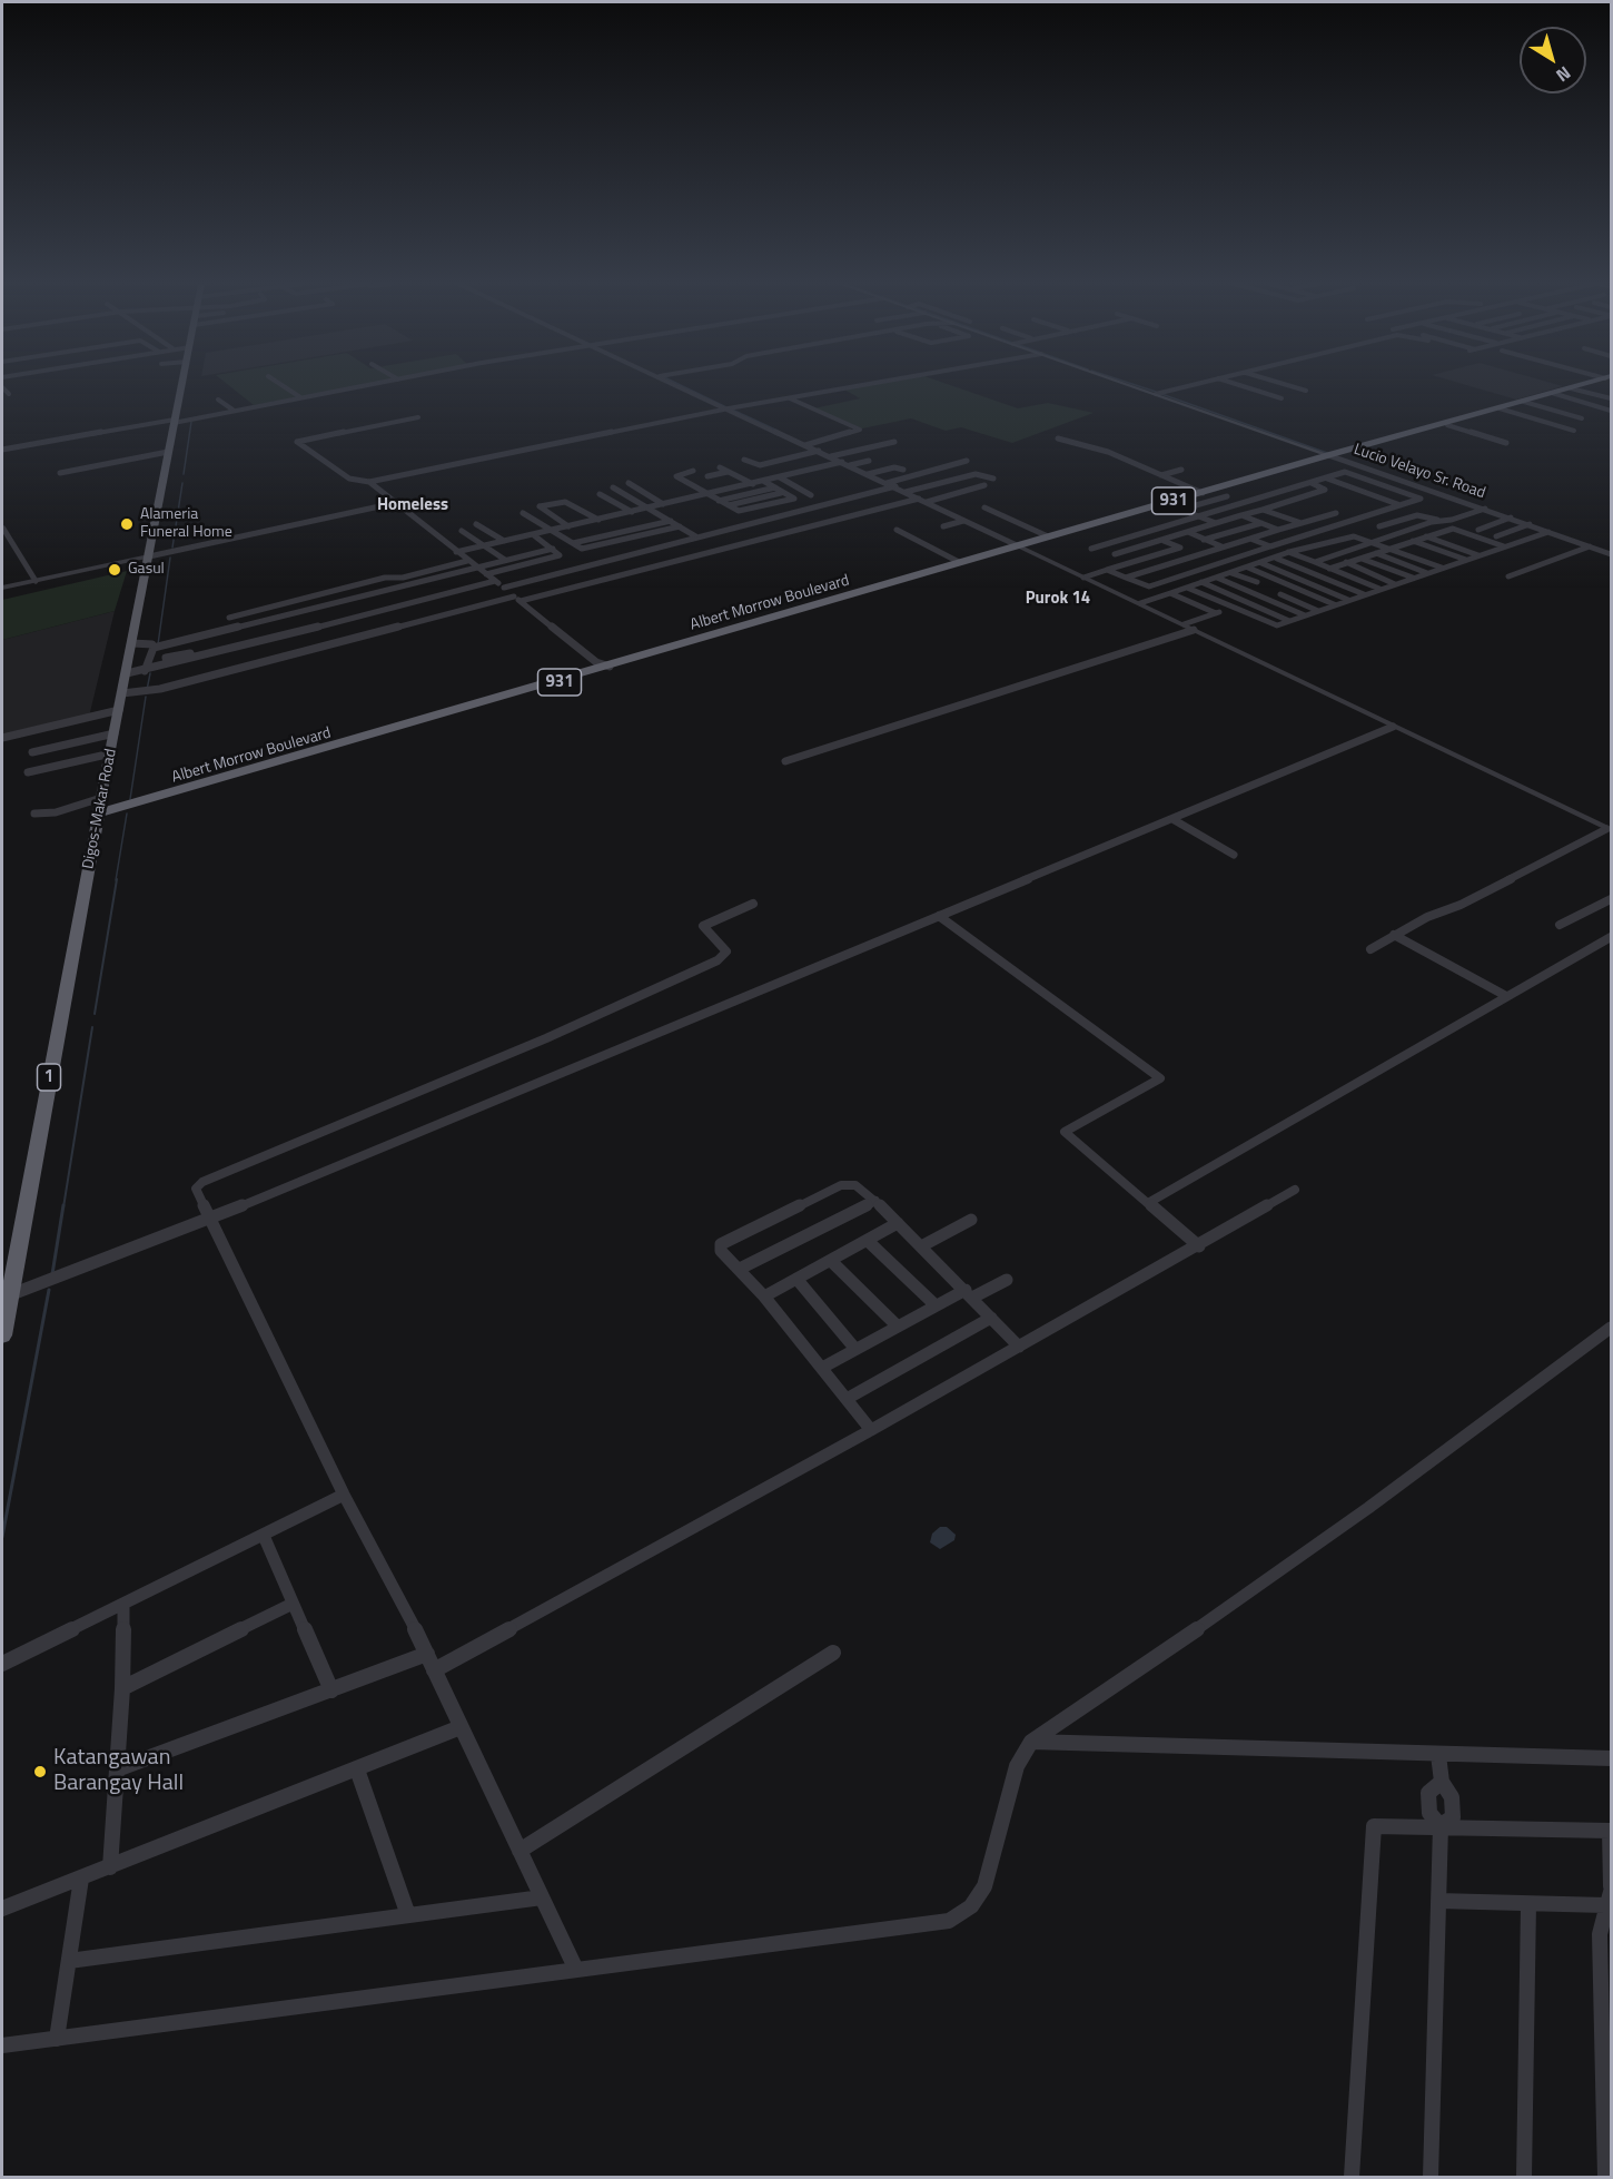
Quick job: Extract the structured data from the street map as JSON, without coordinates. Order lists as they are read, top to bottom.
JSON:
{
  "streets": {
    "highway": [
      "931",
      "Albert Morrow Boulevard",
      "Digos-Makar Road",
      "1"
    ],
    "main road": ["Lucio Velayo Sr. Road"]
  },
  "crossings": [
    ["Lucio Velayo Sr. Road", "Albert Morrow Boulevard"],
    ["Albert Morrow Boulevard", "Digos-Makar Road"]
  ],
  "districts": ["Homeless", "Purok 14"],
  "places": ["Alameria Funeral Home", "Gasul", "Katangawan Barangay Hall"],
  "north": "bottom right"
}
